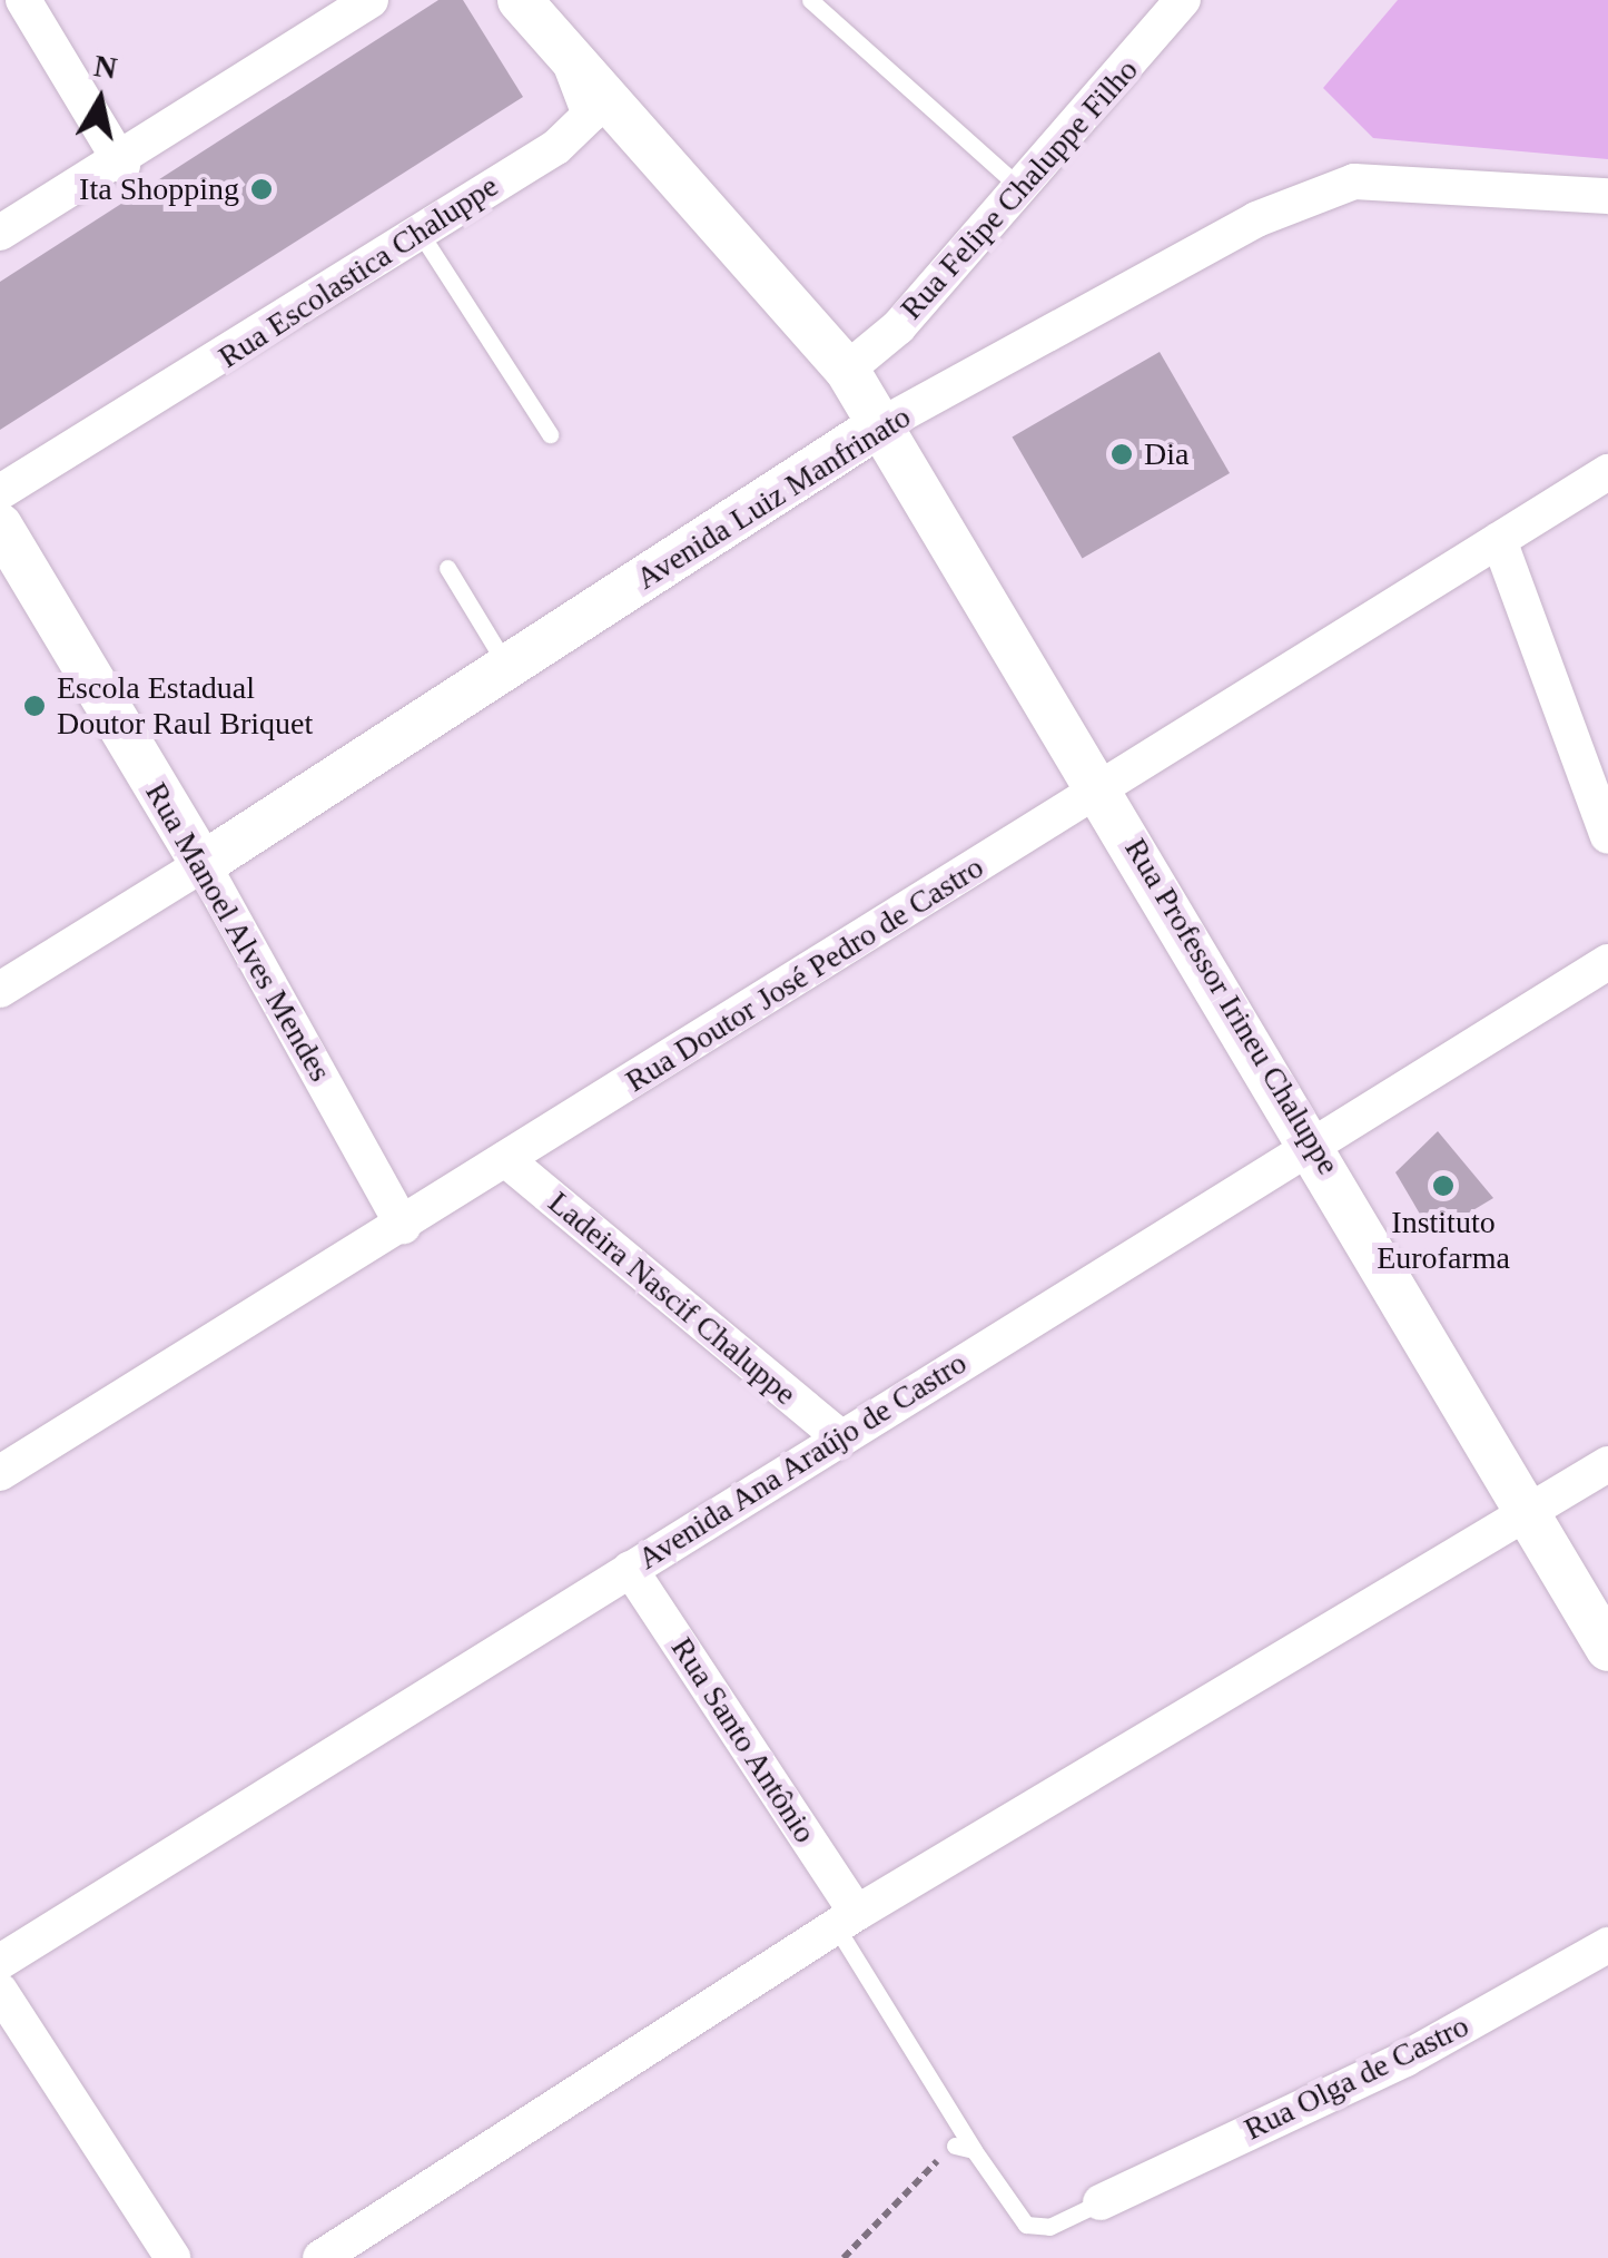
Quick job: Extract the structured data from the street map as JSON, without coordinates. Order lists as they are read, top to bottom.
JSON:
{
  "streets": {
    "street": [
      "Rua Felipe Chaluppe Filho",
      "Rua Escolastica Chaluppe",
      "Avenida Luiz Manfrinato",
      "Rua Manoel Alves Mendes",
      "Rua Doutor José Pedro de Castro",
      "Rua Professor Irineu Chaluppe",
      "Ladeira Nascif Chaluppe",
      "Avenida Ana Araújo de Castro",
      "Rua Santo Antônio",
      "Rua Olga de Castro"
    ]
  },
  "crossings": [
    ["Rua Felipe Chaluppe Filho", "Rua Professor Irineu Chaluppe"],
    ["Rua Escolastica Chaluppe", "Rua Professor Irineu Chaluppe"],
    ["Avenida Luiz Manfrinato", "Rua Manoel Alves Mendes"],
    ["Avenida Luiz Manfrinato", "Rua Professor Irineu Chaluppe"],
    ["Rua Manoel Alves Mendes", "Rua Doutor José Pedro de Castro"],
    ["Rua Doutor José Pedro de Castro", "Rua Professor Irineu Chaluppe"],
    ["Rua Doutor José Pedro de Castro", "Ladeira Nascif Chaluppe"],
    ["Rua Professor Irineu Chaluppe", "Avenida Ana Araújo de Castro"],
    ["Ladeira Nascif Chaluppe", "Avenida Ana Araújo de Castro"],
    ["Avenida Ana Araújo de Castro", "Rua Santo Antônio"]
  ],
  "places": [
    "Ita Shopping",
    "Dia",
    "Escola Estadual Doutor Raul Briquet",
    "Instituto Eurofarma"
  ],
  "north": "top"
}
